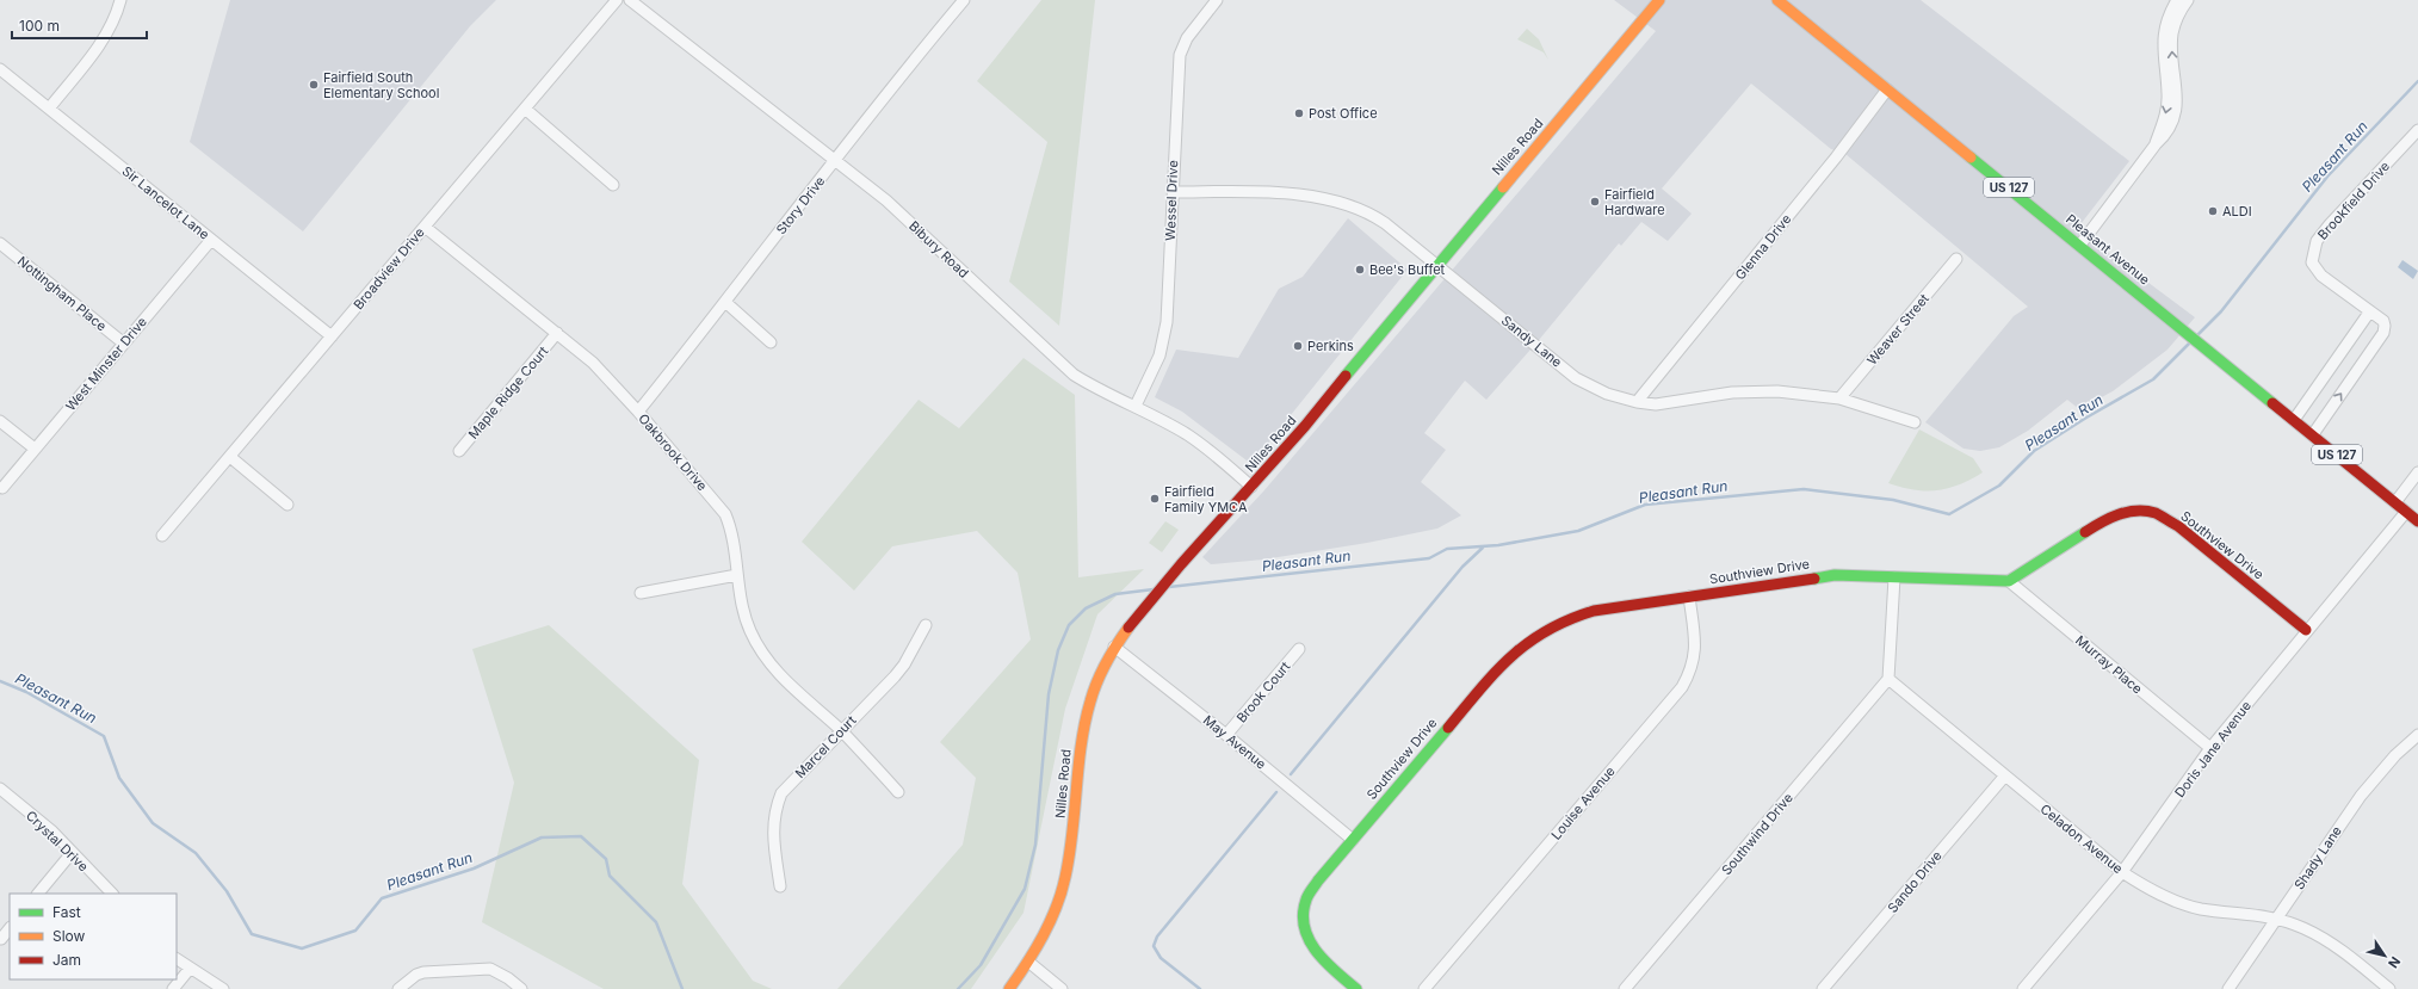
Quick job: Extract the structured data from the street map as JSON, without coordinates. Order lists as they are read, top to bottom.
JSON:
{
  "streets": {
    "street": [
      "Nilles Road",
      "US 127",
      "Wessel Drive",
      "Brookfield Drive",
      "Sir Lancelot Lane",
      "Story Drive",
      "Glenna Drive",
      "Bibury Road",
      "Pleasant Avenue",
      "Broadview Drive",
      "Nottingham Place",
      "Weaver Street",
      "Sandy Lane",
      "West Minster Drive",
      "Maple Ridge Court",
      "Oakbrook Drive",
      "Southview Drive",
      "Murray Place",
      "Brook Court",
      "May Avenue",
      "Marcel Court",
      "Doris Jane Avenue",
      "Louise Avenue",
      "Southwind Drive",
      "Celadon Avenue",
      "Crystal Drive",
      "Shady Lane",
      "Sando Drive"
    ]
  },
  "crossings": [
    ["Nilles Road", "Bibury Road"],
    ["Nilles Road", "Sandy Lane"],
    ["Nilles Road", "May Avenue"],
    ["Wessel Drive", "Bibury Road"],
    ["Wessel Drive", "Sandy Lane"],
    ["Brookfield Drive", "Pleasant Avenue"],
    ["Sir Lancelot Lane", "Broadview Drive"],
    ["Sir Lancelot Lane", "West Minster Drive"],
    ["Story Drive", "Bibury Road"],
    ["Story Drive", "Oakbrook Drive"],
    ["Glenna Drive", "Pleasant Avenue"],
    ["Glenna Drive", "Sandy Lane"],
    ["Pleasant Avenue", "Doris Jane Avenue"],
    ["Broadview Drive", "Oakbrook Drive"],
    ["Nottingham Place", "West Minster Drive"],
    ["Weaver Street", "Sandy Lane"],
    ["Maple Ridge Court", "Oakbrook Drive"],
    ["Oakbrook Drive", "Marcel Court"],
    ["Southview Drive", "Murray Place"],
    ["Southview Drive", "May Avenue"],
    ["Southview Drive", "Doris Jane Avenue"],
    ["Southview Drive", "Louise Avenue"],
    ["Murray Place", "Doris Jane Avenue"],
    ["Brook Court", "May Avenue"],
    ["Doris Jane Avenue", "Celadon Avenue"],
    ["Southwind Drive", "Celadon Avenue"],
    ["Celadon Avenue", "Shady Lane"],
    ["Celadon Avenue", "Sando Drive"]
  ],
  "water": ["Pleasant Run"],
  "places": [
    "Fairfield South Elementary School",
    "Post Office",
    "Fairfield Hardware",
    "ALDI",
    "Bee's Buffet",
    "Perkins",
    "Fairfield Family YMCA"
  ],
  "legend": ["Fast", "Slow", "Jam"],
  "scale_bar": "100 m",
  "north": "bottom right"
}
